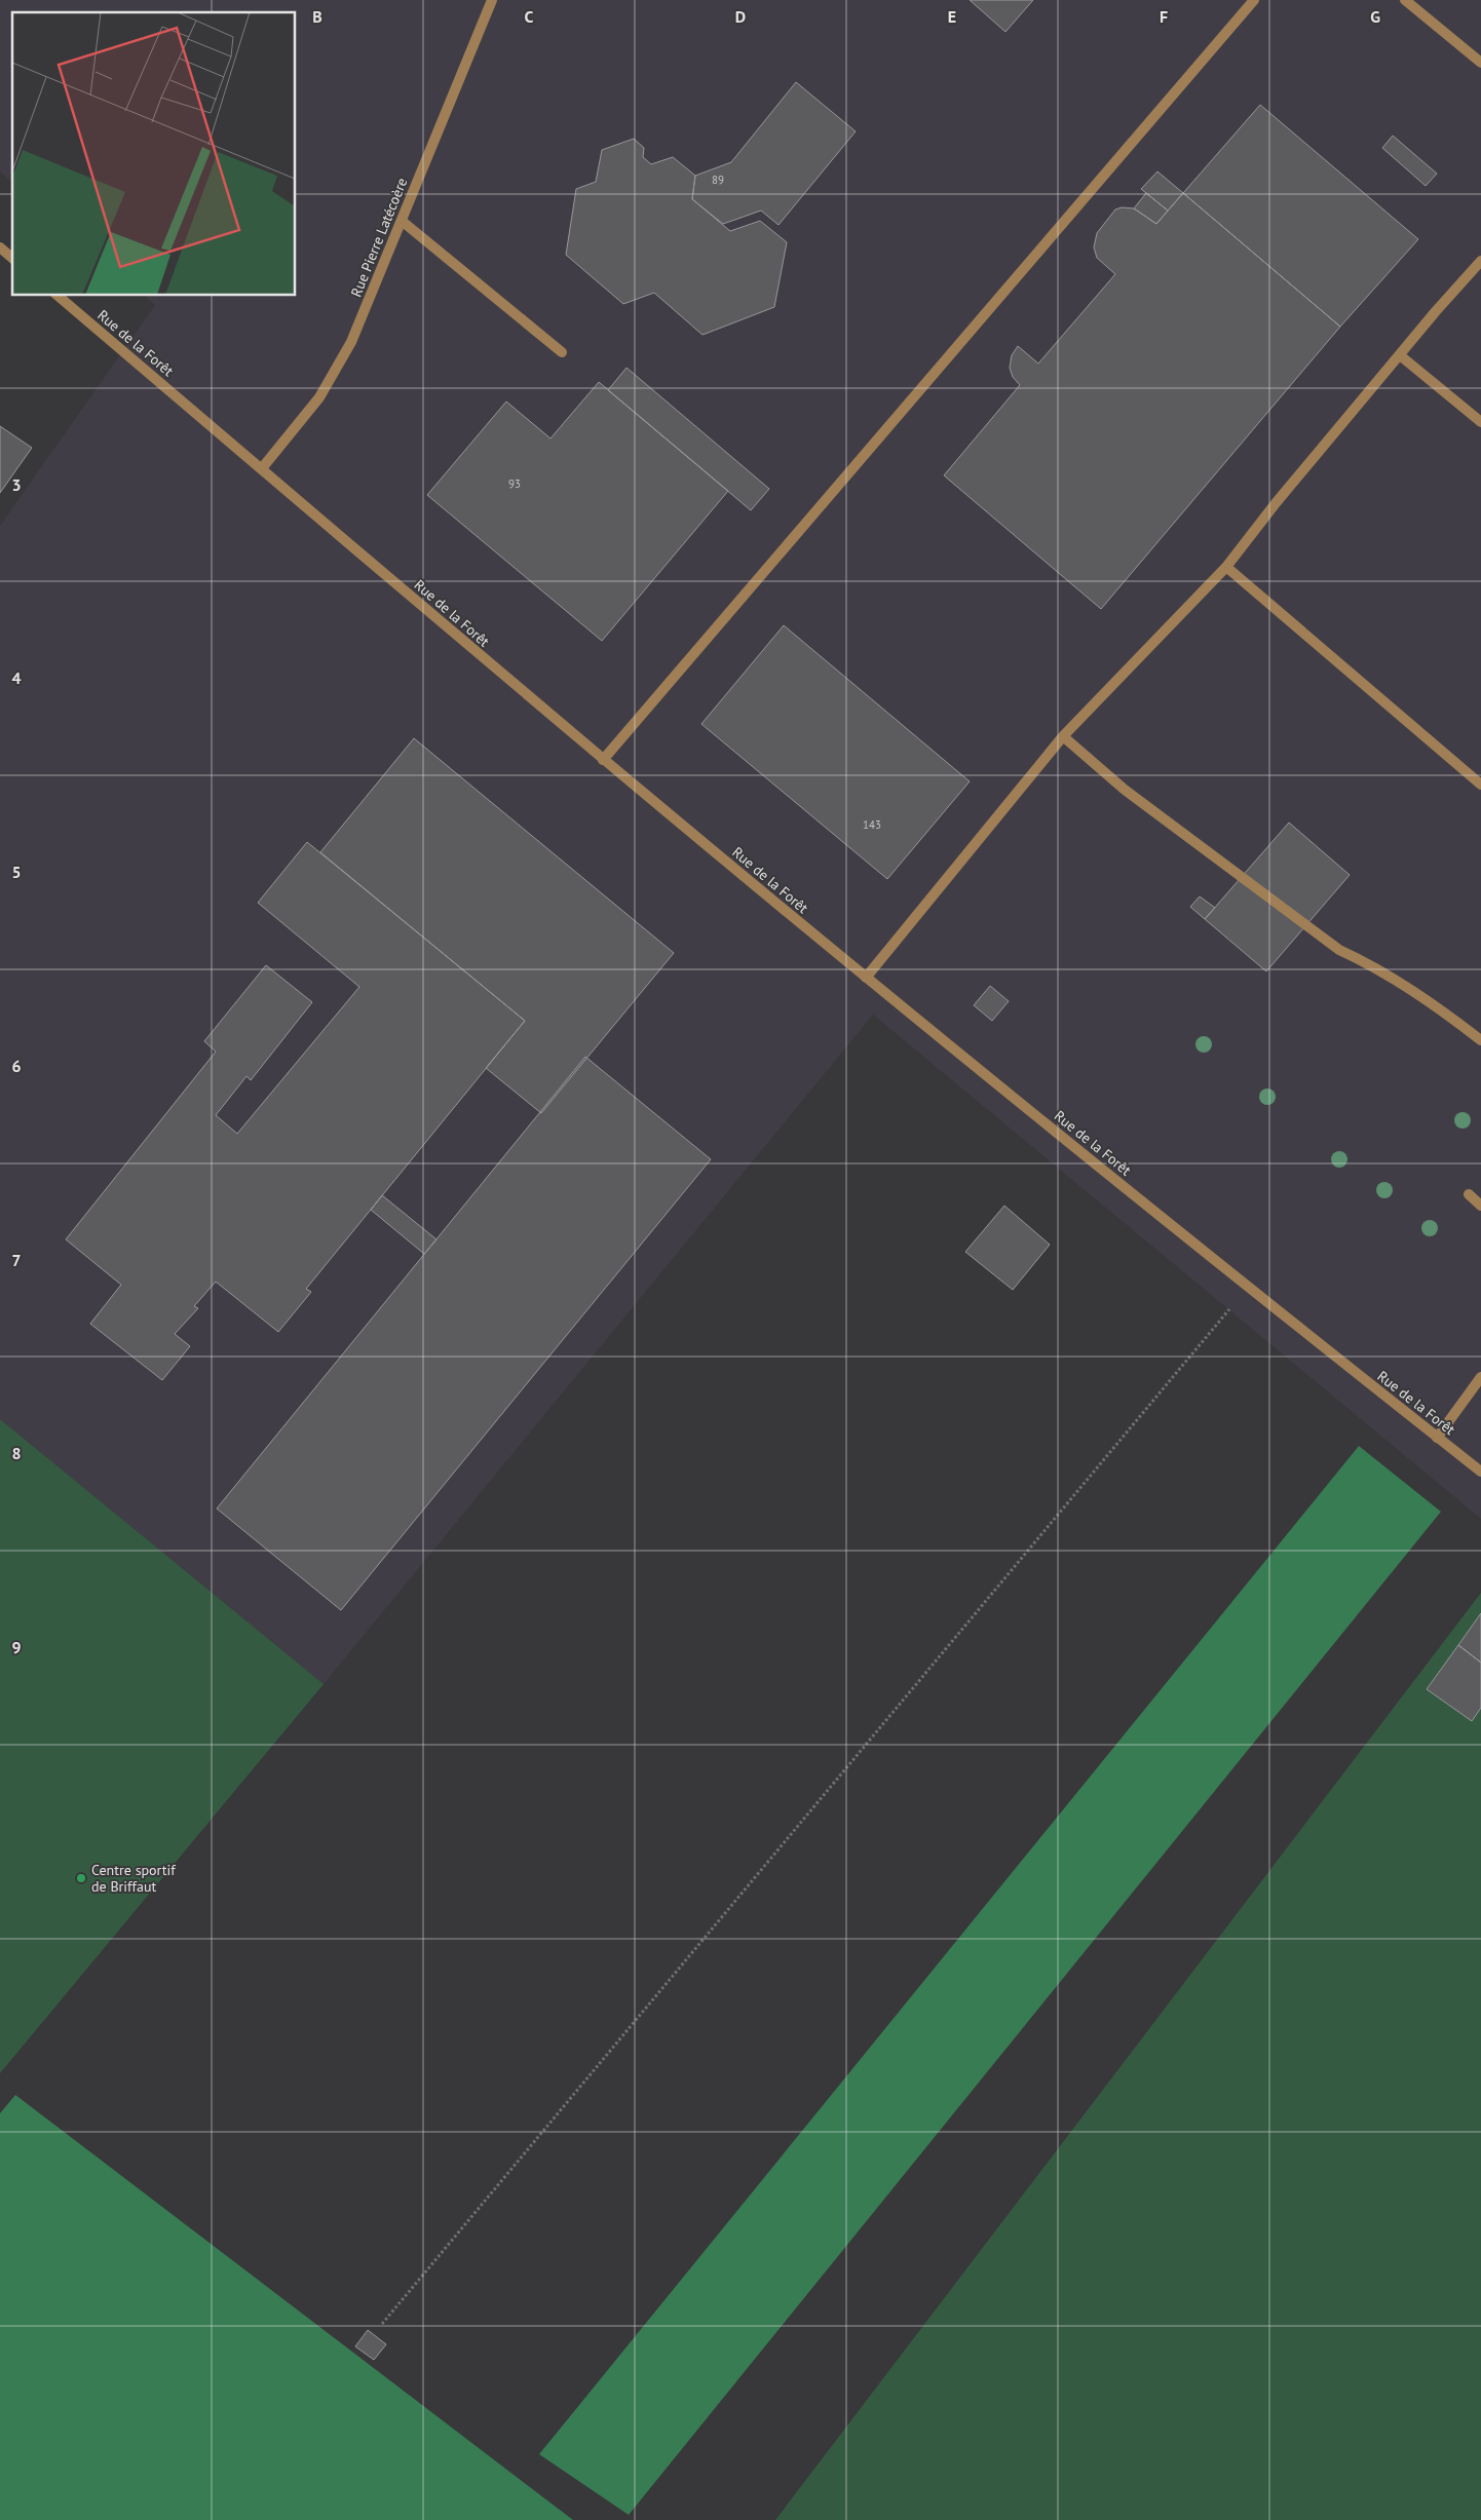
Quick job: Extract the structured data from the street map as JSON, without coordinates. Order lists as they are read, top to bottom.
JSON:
{
  "streets": {
    "street": ["Rue Pierre Latécoère", "Rue de la Forêt"]
  },
  "crossings": [
    ["Rue Pierre Latécoère", "Rue de la Forêt"]
  ],
  "places": ["Centre sportif de Briffaut"],
  "house_numbers": ["89", "93", "143"],
  "grid": {
    "columns": [
      "B",
      "C",
      "D",
      "E",
      "F",
      "G"
    ],
    "rows": [
      "3",
      "4",
      "5",
      "6",
      "7",
      "8",
      "9"
    ]
  }
}
